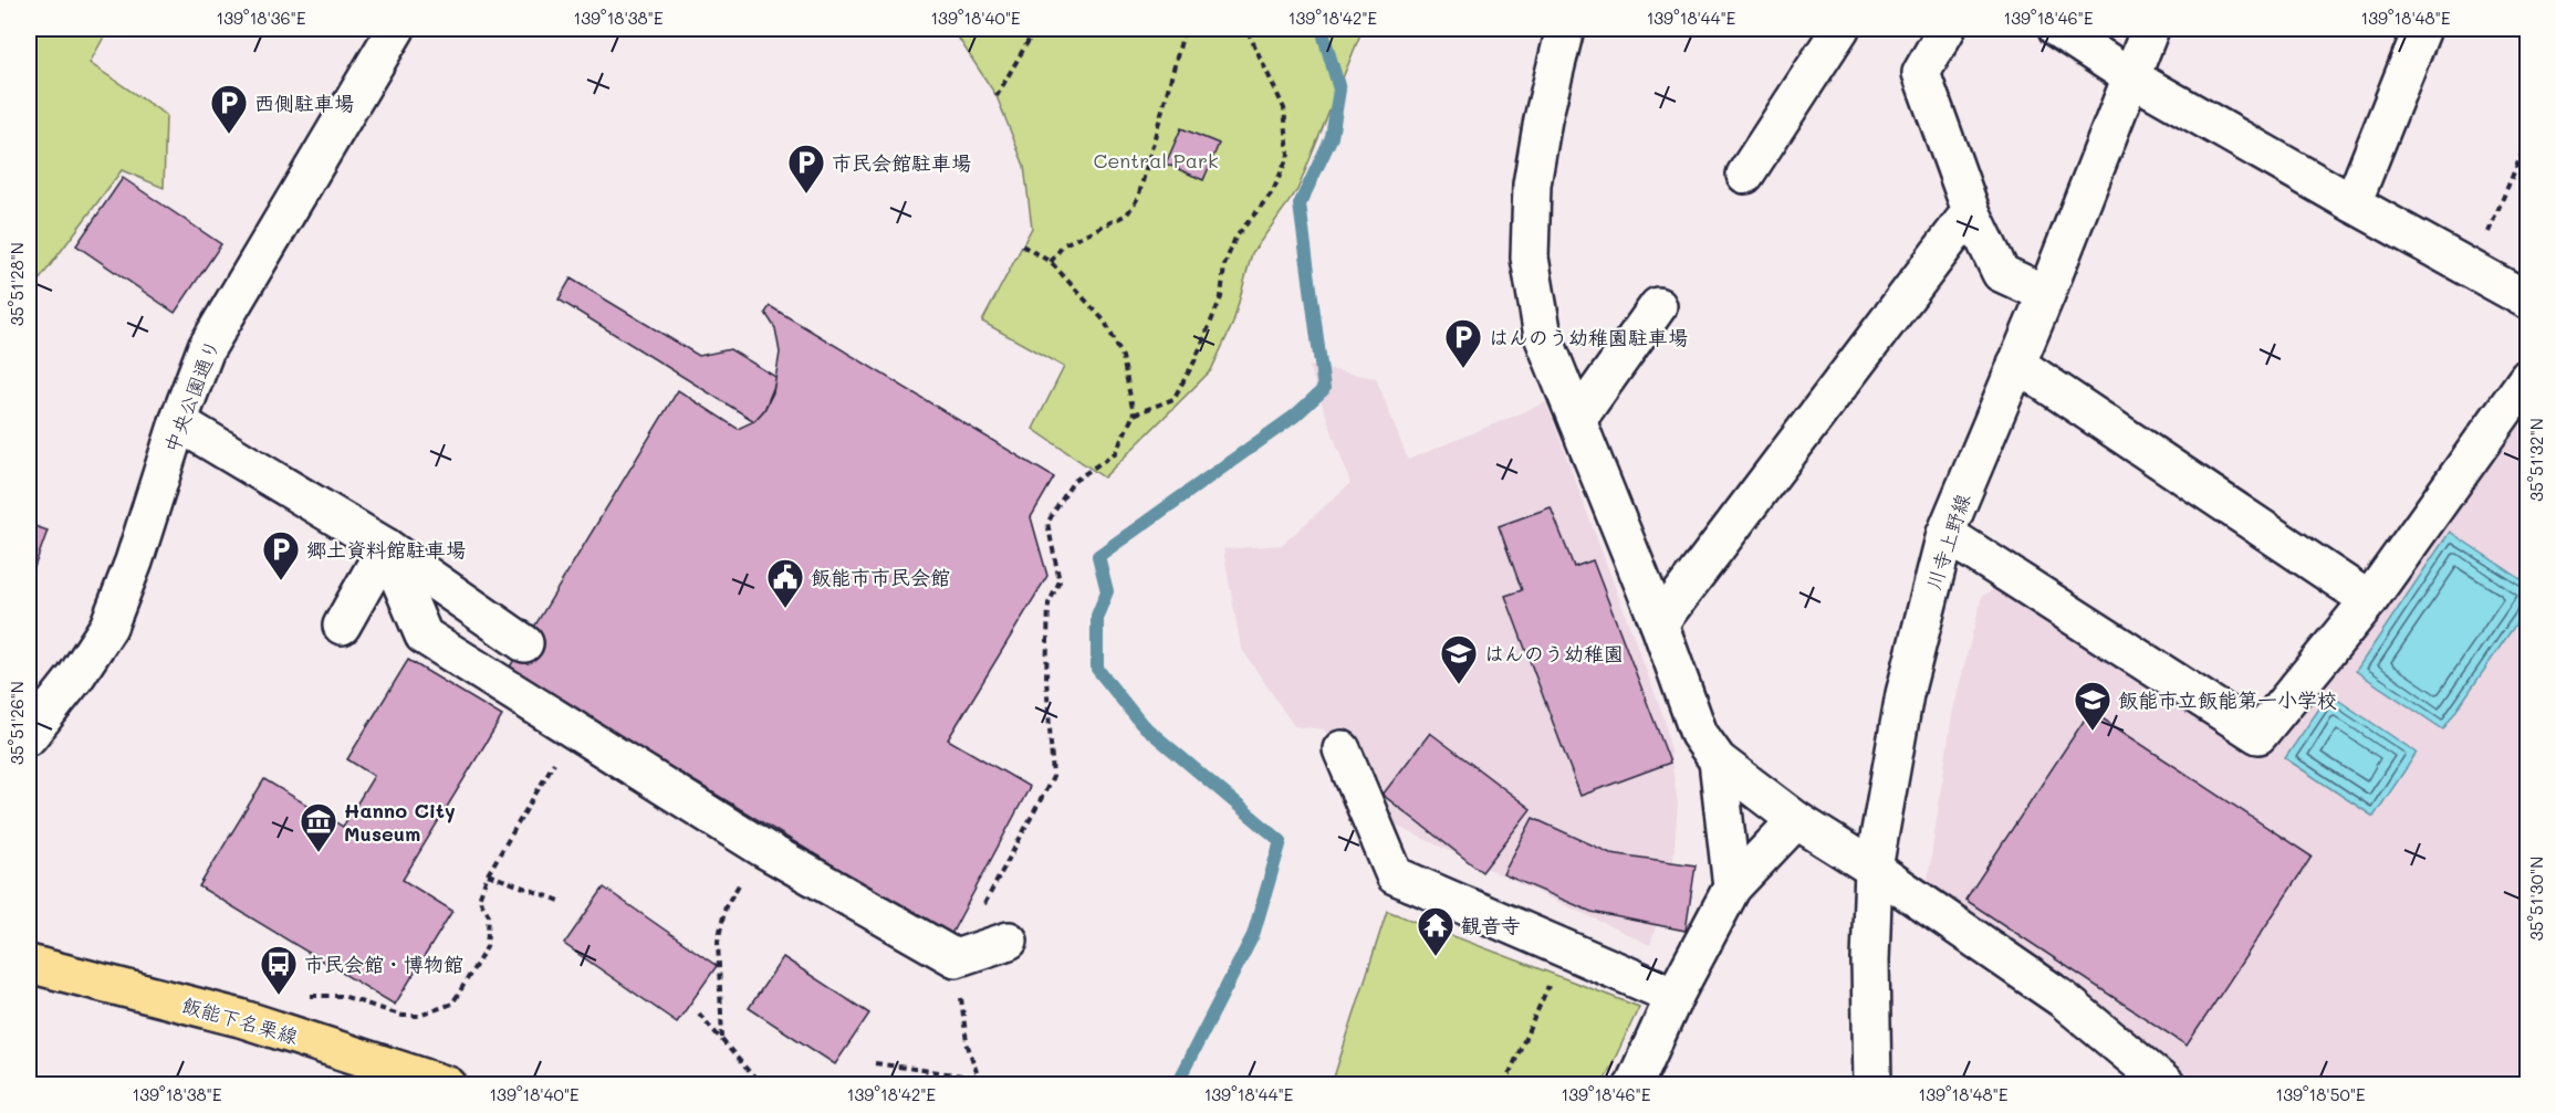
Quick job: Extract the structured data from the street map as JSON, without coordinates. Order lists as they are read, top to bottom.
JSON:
{
  "streets": {
    "main road": ["飯能下名栗線"],
    "street": ["中央公園通り", "川寺上野線"]
  },
  "parks": ["Central Park"],
  "places": {
    "parking": [
      "西側駐車場",
      "市民会館駐車場",
      "はんのう幼稚園駐車場",
      "郷土資料館駐車場"
    ],
    "public building": ["飯能市市民会館"],
    "school or university": ["はんのう幼稚園", "飯能市立飯能第一小学校"],
    "museum": ["Hanno City Museum"],
    "temple": ["観音寺"],
    "bus stop": ["市民会館・博物館"]
  },
  "coordinates": [
    "139°18'36\"E",
    "139°18'38\"E",
    "139°18'40\"E",
    "139°18'42\"E",
    "139°18'44\"E",
    "139°18'46\"E",
    "139°18'48\"E",
    "35°51'28\"N",
    "35°51'32\"N",
    "35°51'26\"N",
    "35°51'30\"N",
    "139°18'50\"E"
  ]
}
